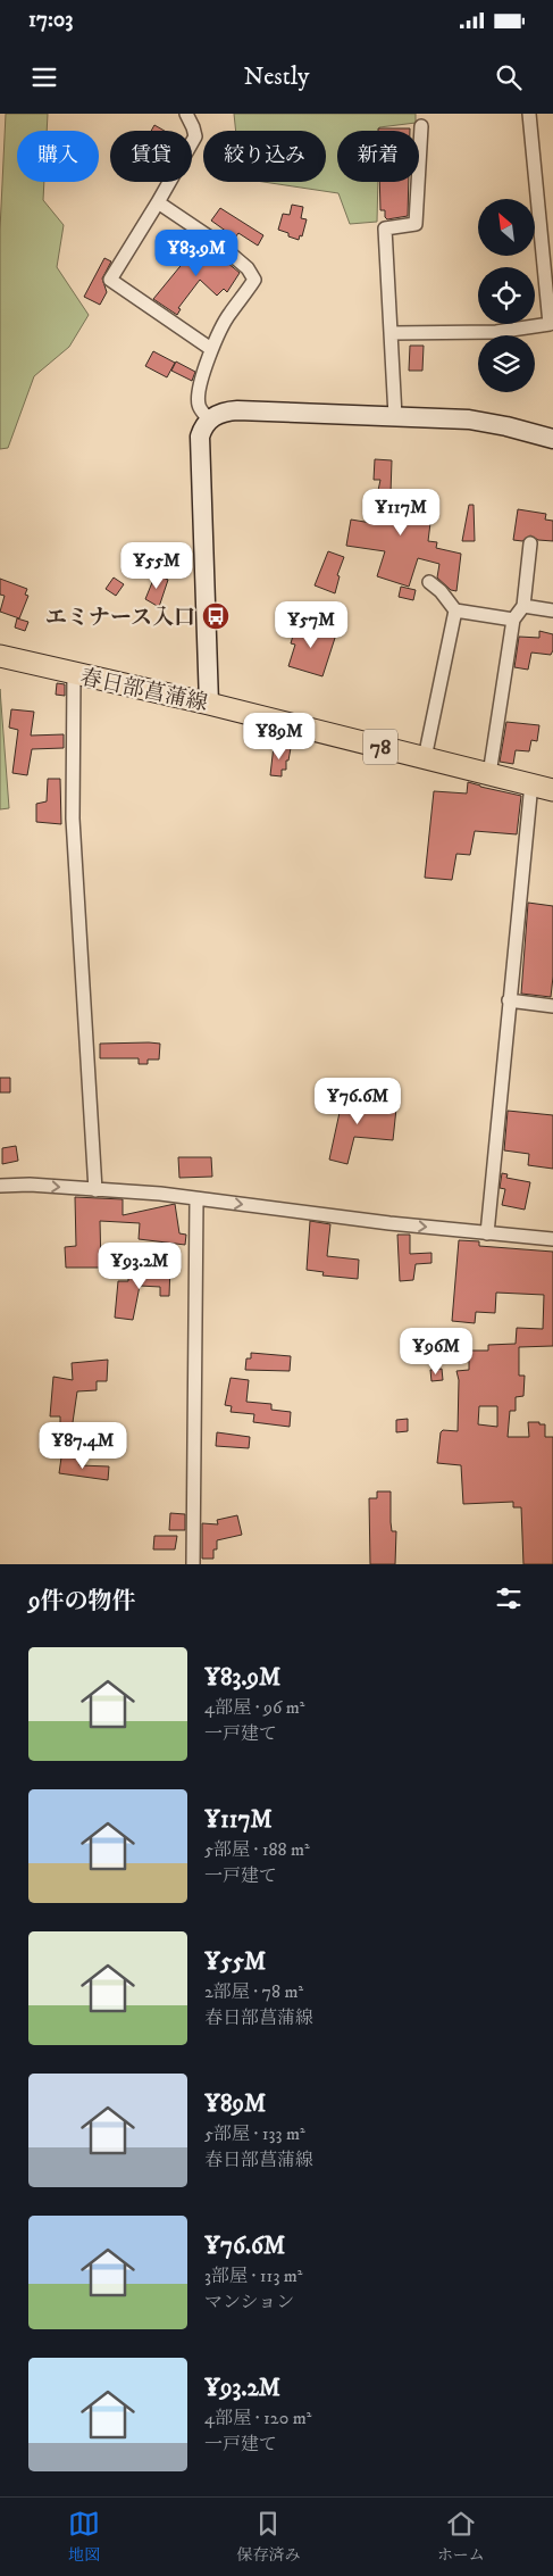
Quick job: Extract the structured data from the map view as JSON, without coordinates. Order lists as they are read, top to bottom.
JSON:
{
  "streets": {
    "main road": ["春日部菖蒲線", "78"]
  },
  "places": {
    "bus stop": ["エミナース入口"]
  },
  "north": "top left",
  "page": {
    "status": "17:03",
    "header": "Nestly",
    "chip": [
      "購入",
      "賃貸",
      "絞り込み",
      "新着"
    ],
    "price": [
      "¥83.9M",
      "¥117M",
      "¥55M",
      "¥57M",
      "¥89M",
      "¥76.6M",
      "¥93.2M",
      "¥96M",
      "¥87.4M"
    ],
    "heading": "9件の物件",
    "list": [
      {
        "name": "¥83.9M",
        "note": "4部屋 · 96 m² · 一戸建て"
      },
      {
        "name": "¥117M",
        "note": "5部屋 · 188 m² · 一戸建て"
      },
      {
        "name": "¥55M",
        "note": "2部屋 · 78 m² · 春日部菖蒲線"
      },
      {
        "name": "¥89M",
        "note": "5部屋 · 133 m² · 春日部菖蒲線"
      },
      {
        "name": "¥76.6M",
        "note": "3部屋 · 113 m² · マンション"
      },
      {
        "name": "¥93.2M",
        "note": "4部屋 · 120 m² · 一戸建て"
      }
    ],
    "tabs": ["地図", "保存済み", "ホーム"]
  }
}
